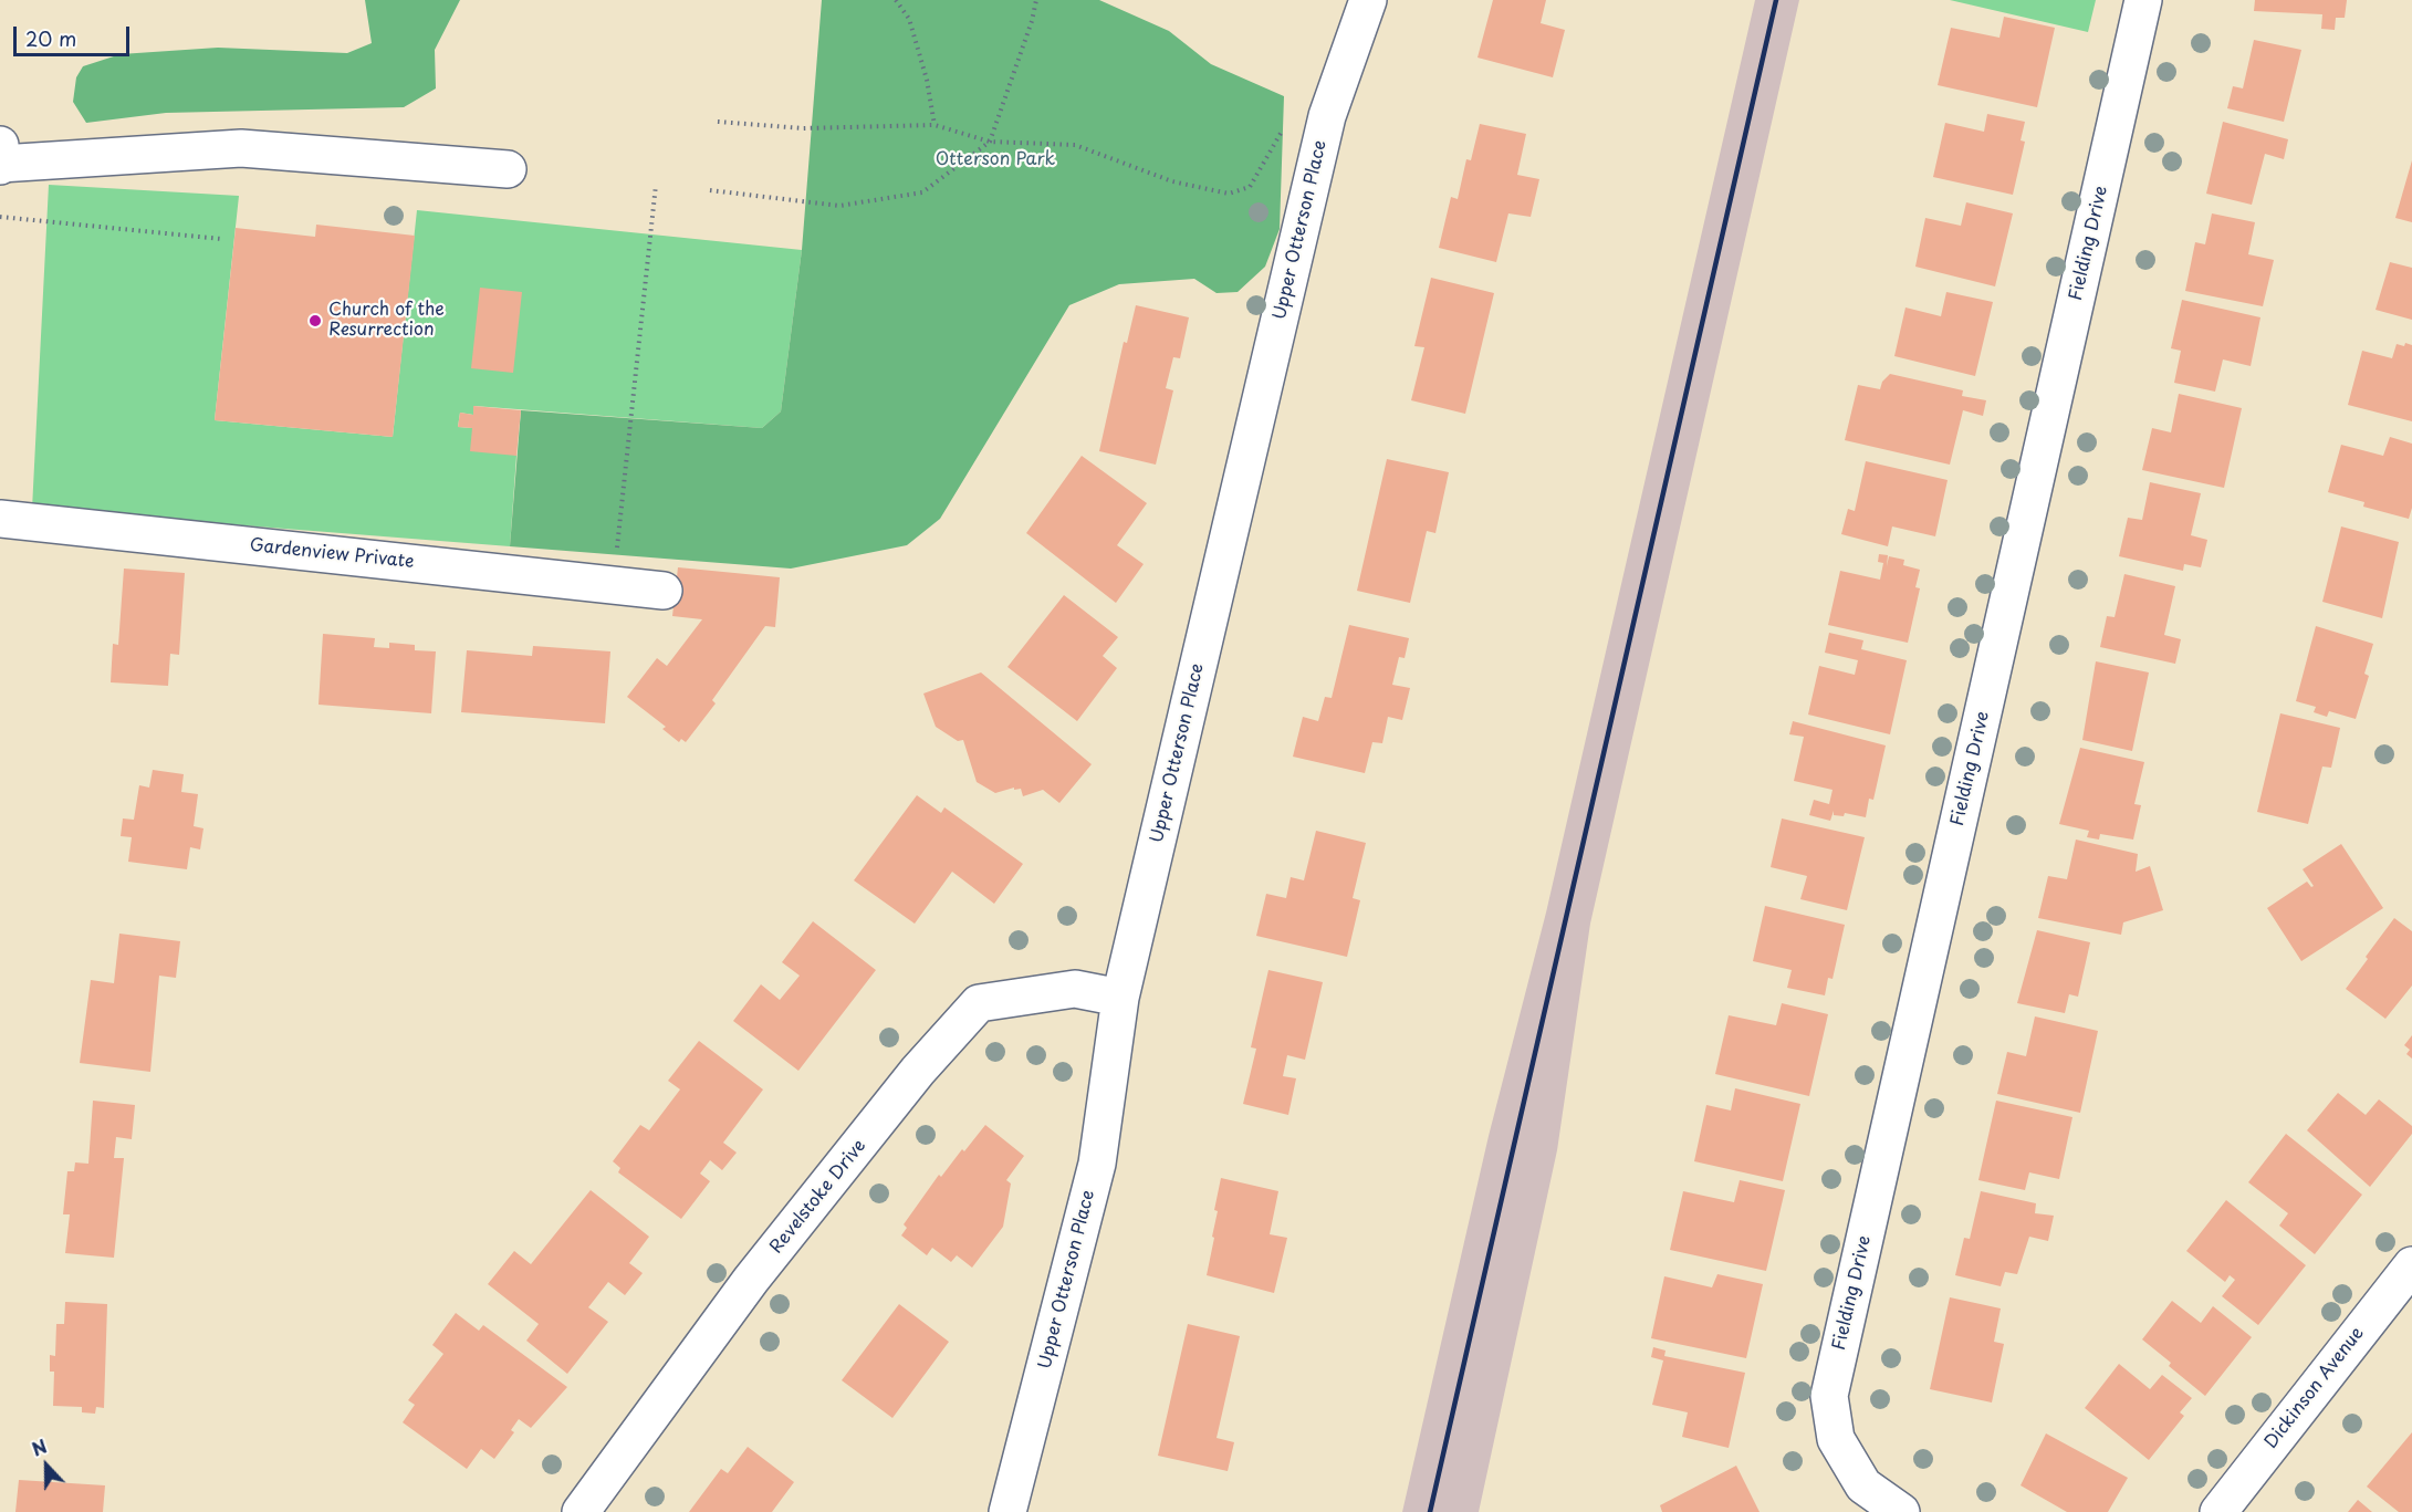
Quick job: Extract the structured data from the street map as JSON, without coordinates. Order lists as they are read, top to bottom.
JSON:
{
  "streets": {
    "street": [
      "Upper Otterson Place",
      "Fielding Drive",
      "Gardenview Private",
      "Revelstoke Drive",
      "Dickinson Avenue"
    ]
  },
  "crossings": [
    ["Upper Otterson Place", "Revelstoke Drive"]
  ],
  "parks": ["Otterson Park"],
  "places": ["Church of the Resurrection"],
  "scale_bar": "20 m",
  "north": "top"
}
